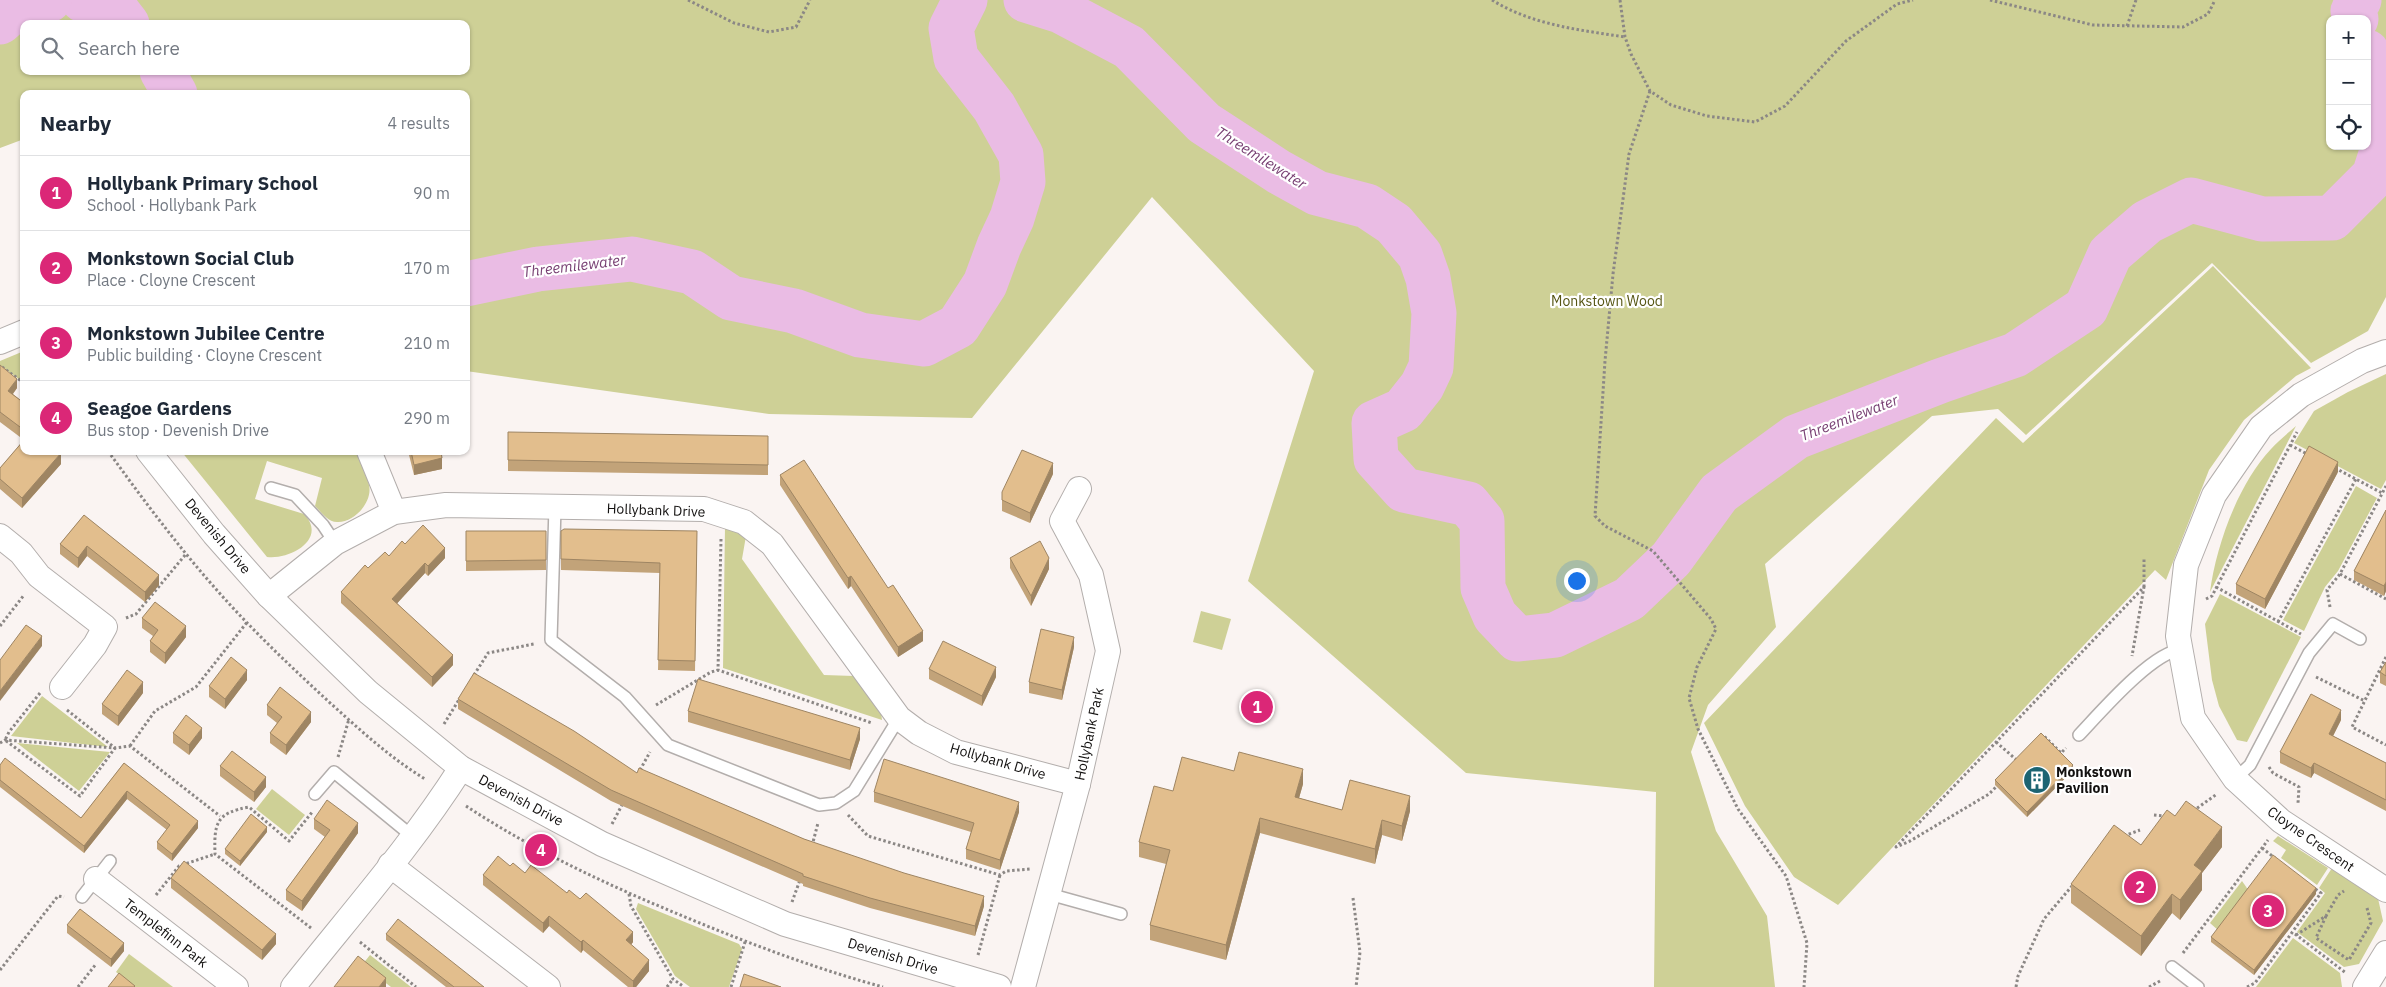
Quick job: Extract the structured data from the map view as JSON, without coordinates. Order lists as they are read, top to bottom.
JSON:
{
  "streets": {
    "street": [
      "Hollybank Drive",
      "Devenish Drive",
      "Hollybank Park",
      "Cloyne Crescent",
      "Templefinn Park"
    ]
  },
  "crossings": [
    ["Hollybank Drive", "Devenish Drive"],
    ["Hollybank Drive", "Hollybank Park"]
  ],
  "water": ["Threemilewater"],
  "parks": ["Monkstown Wood"],
  "places": {
    "building": ["Monkstown Pavilion"]
  },
  "page": {
    "map_buttons": ["+", "−"],
    "search": "Search here",
    "heading": ["Nearby", "4 results"],
    "list": [
      {
        "mark": "1",
        "name": "Hollybank Primary School",
        "note": "School · Hollybank Park",
        "value": "90 m"
      },
      {
        "mark": "2",
        "name": "Monkstown Social Club",
        "note": "Place · Cloyne Crescent",
        "value": "170 m"
      },
      {
        "mark": "3",
        "name": "Monkstown Jubilee Centre",
        "note": "Public building · Cloyne Crescent",
        "value": "210 m"
      },
      {
        "mark": "4",
        "name": "Seagoe Gardens",
        "note": "Bus stop · Devenish Drive",
        "value": "290 m"
      }
    ],
    "pins": [
      "1",
      "4",
      "2",
      "3"
    ]
  }
}
